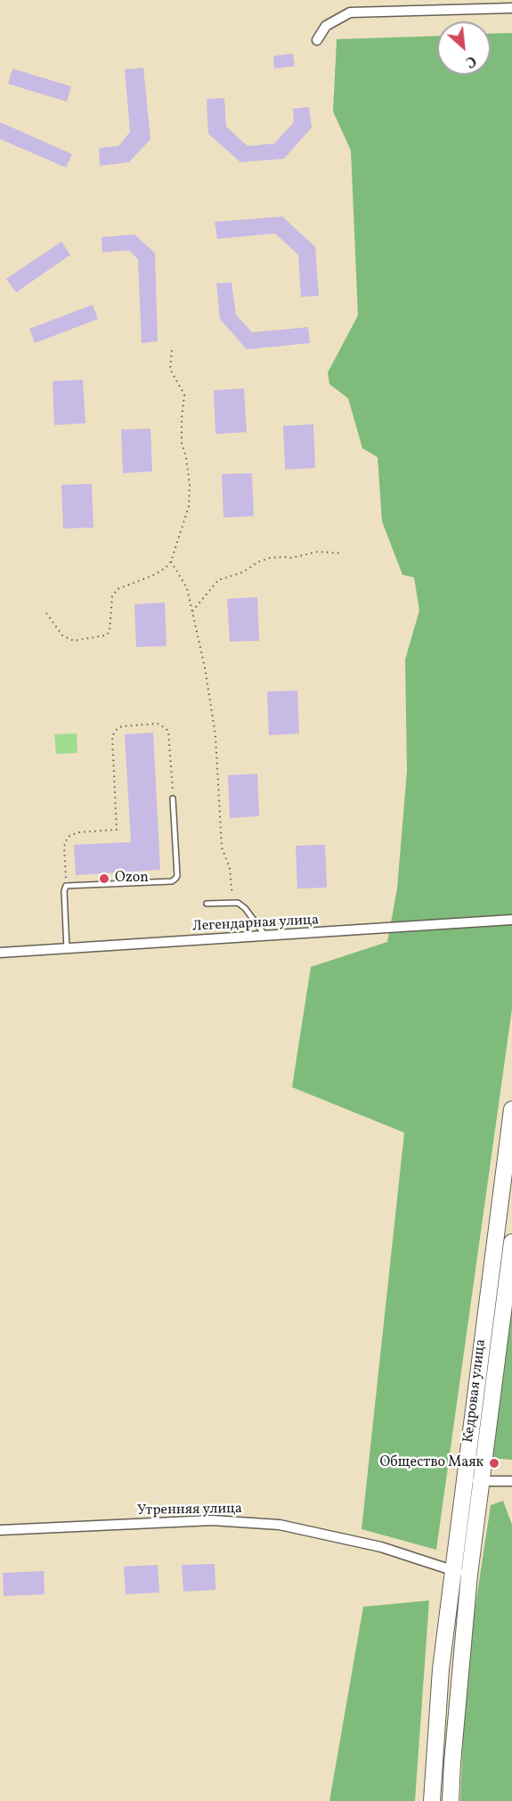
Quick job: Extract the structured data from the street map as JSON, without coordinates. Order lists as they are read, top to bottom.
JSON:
{
  "streets": {
    "main road": ["Кедровая улица"],
    "street": ["Легендарная улица", "Утренняя улица"]
  },
  "crossings": [
    ["Кедровая улица", "Утренняя улица"]
  ],
  "places": ["Ozon", "Общество Маяк"],
  "north": "bottom right"
}
